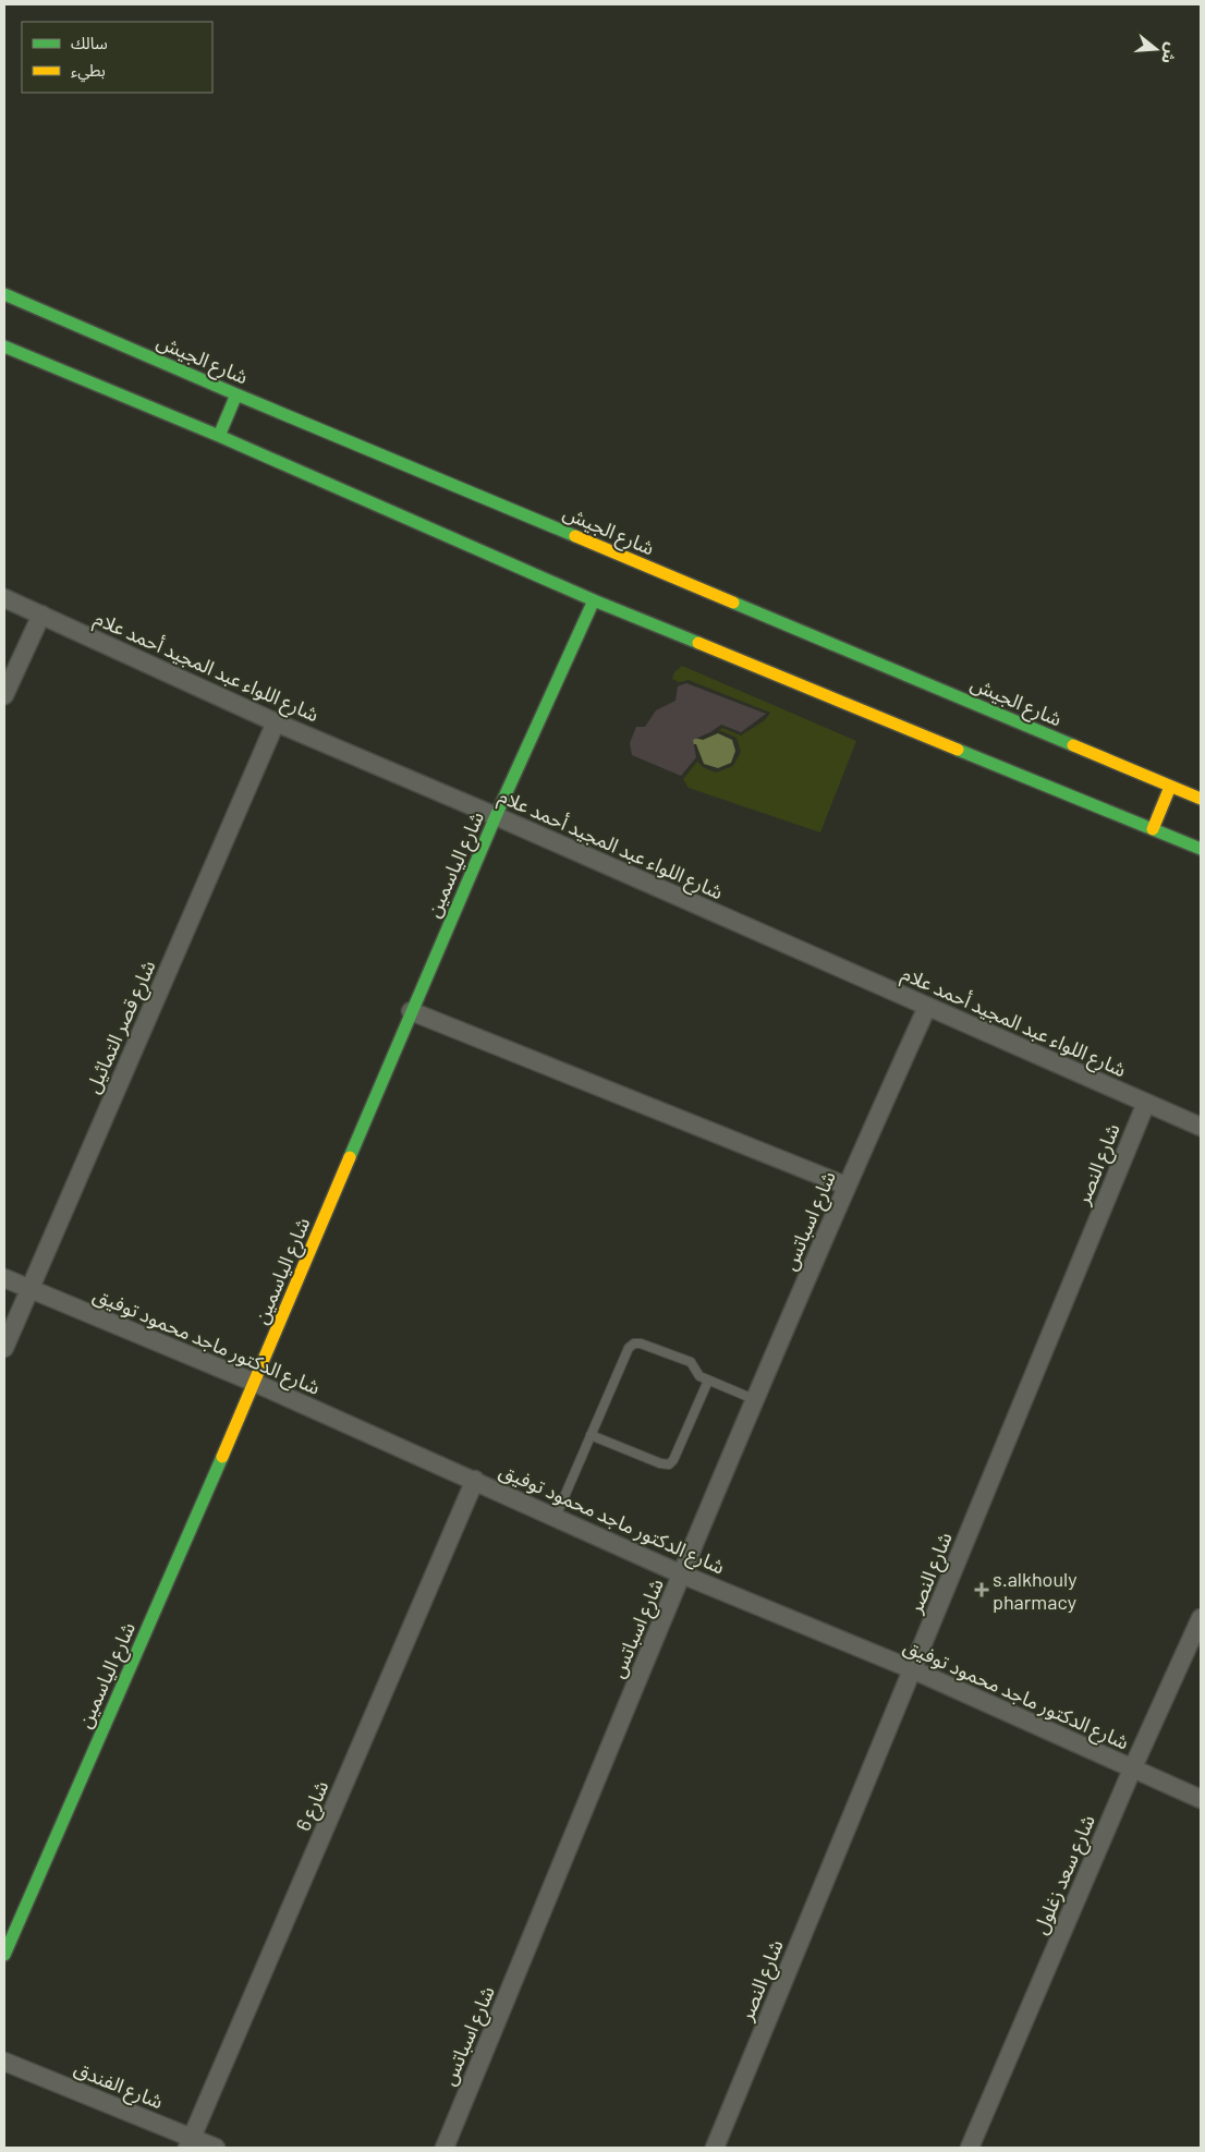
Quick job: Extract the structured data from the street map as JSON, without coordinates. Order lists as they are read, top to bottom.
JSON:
{
  "streets": {
    "street": [
      "شارع الجيش",
      "شارع اللواء عبد المجيد أحمد علام",
      "شارع الياسمين",
      "شارع قصر التماثيل",
      "شارع النصر",
      "شارع اسباتس",
      "شارع الدكتور ماجد محمود توفيق",
      "شارع 6",
      "شارع سعد زغلول",
      "شارع الفندق"
    ]
  },
  "crossings": [
    ["شارع اللواء عبد المجيد أحمد علام", "شارع الياسمين"],
    ["شارع اللواء عبد المجيد أحمد علام", "شارع قصر التماثيل"],
    ["شارع اللواء عبد المجيد أحمد علام", "شارع النصر"],
    ["شارع اللواء عبد المجيد أحمد علام", "شارع اسباتس"],
    ["شارع الياسمين", "شارع الدكتور ماجد محمود توفيق"],
    ["شارع قصر التماثيل", "شارع الدكتور ماجد محمود توفيق"],
    ["شارع النصر", "شارع الدكتور ماجد محمود توفيق"],
    ["شارع اسباتس", "شارع الدكتور ماجد محمود توفيق"],
    ["شارع الدكتور ماجد محمود توفيق", "شارع 6"],
    ["شارع الدكتور ماجد محمود توفيق", "شارع سعد زغلول"],
    ["شارع 6", "شارع الفندق"]
  ],
  "places": {
    "health": ["s.alkhouly pharmacy"]
  },
  "legend": ["سالك", "بطيء"],
  "north": "right"
}
